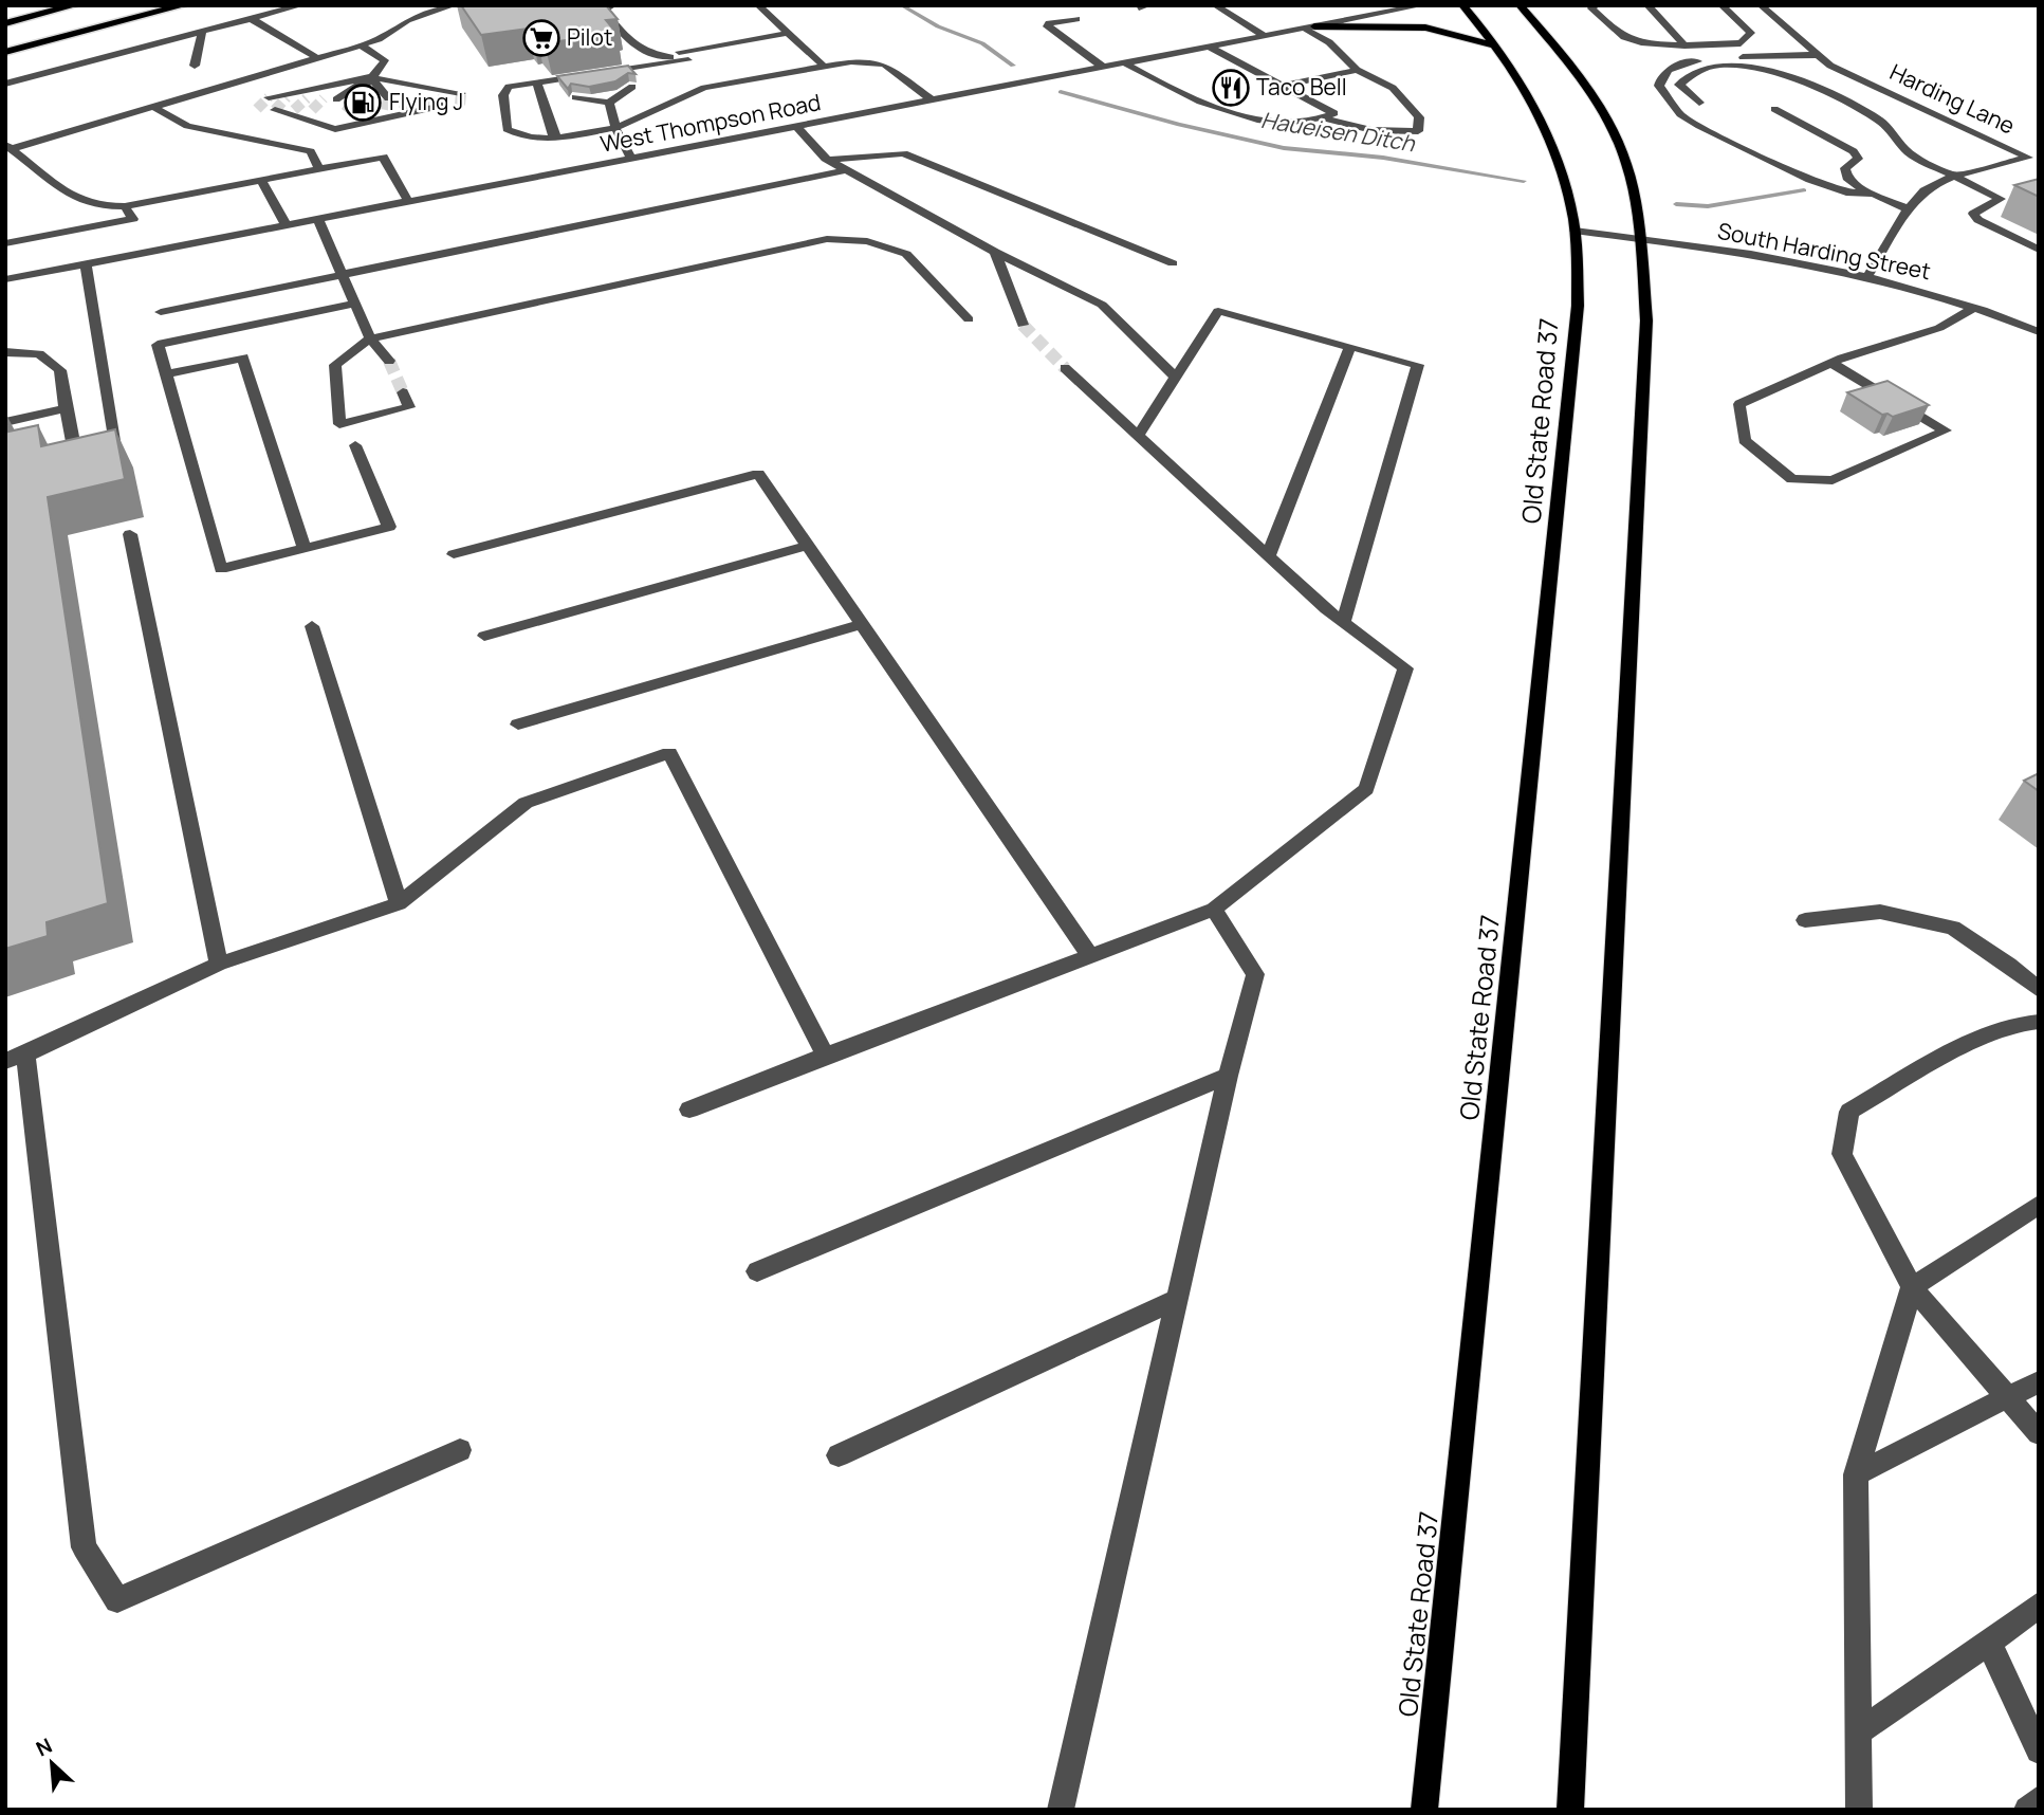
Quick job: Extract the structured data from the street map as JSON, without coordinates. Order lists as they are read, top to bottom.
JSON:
{
  "streets": {
    "main road": ["Old State Road 37"],
    "street": ["Harding Lane", "West Thompson Road", "South Harding Street"]
  },
  "crossings": [
    ["Harding Lane", "South Harding Street"],
    ["South Harding Street", "Old State Road 37"]
  ],
  "water": ["Haueisen Ditch"],
  "places": {
    "supermarket": ["Pilot"],
    "restaurant": ["Taco Bell"],
    "fuel station": ["Flying J"]
  },
  "north": "top left"
}
